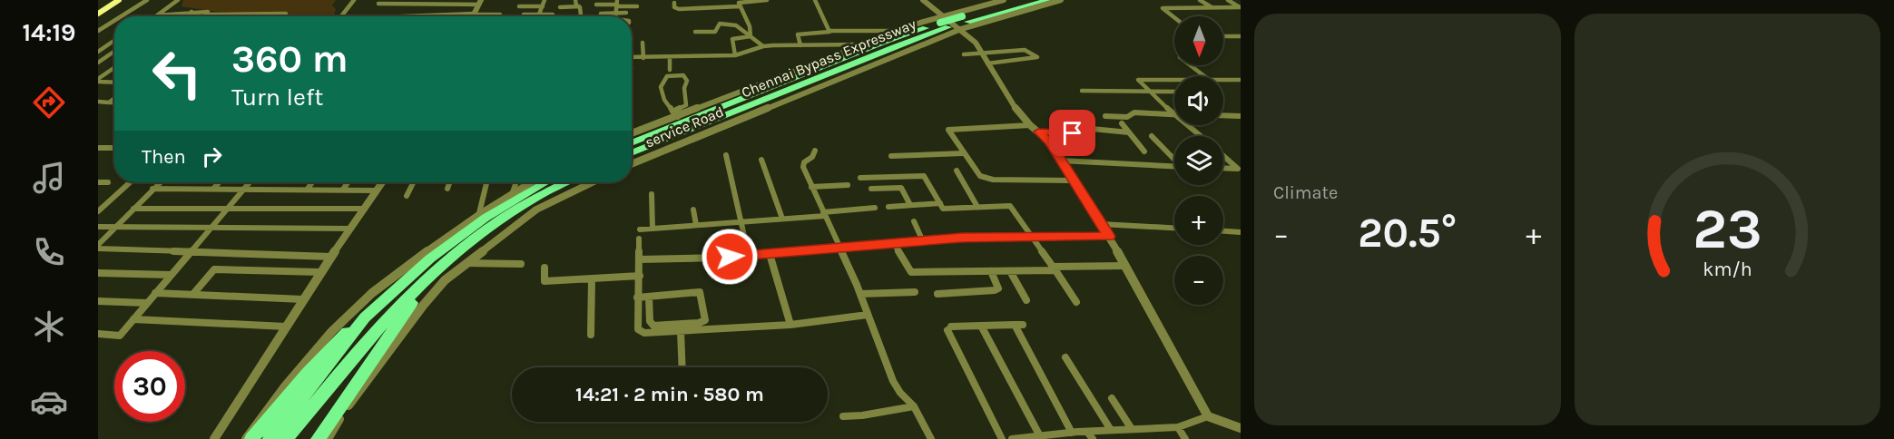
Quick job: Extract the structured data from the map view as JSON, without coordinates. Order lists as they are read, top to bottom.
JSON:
{
  "streets": {
    "highway": ["Chennai Bypass Expressway"],
    "street": ["service Road"]
  },
  "north": "bottom",
  "page": {
    "tabs": "14:19",
    "tile": "Climate",
    "map_buttons": ["+", "−"],
    "turn": ["360 m", "Turn left"],
    "then": "Then",
    "heat": ["−", "20.5°", "+"],
    "limit": "30",
    "trip": "14:21 · 2 min · 580 m",
    "gauge": ["23", "km/h"]
  }
}
